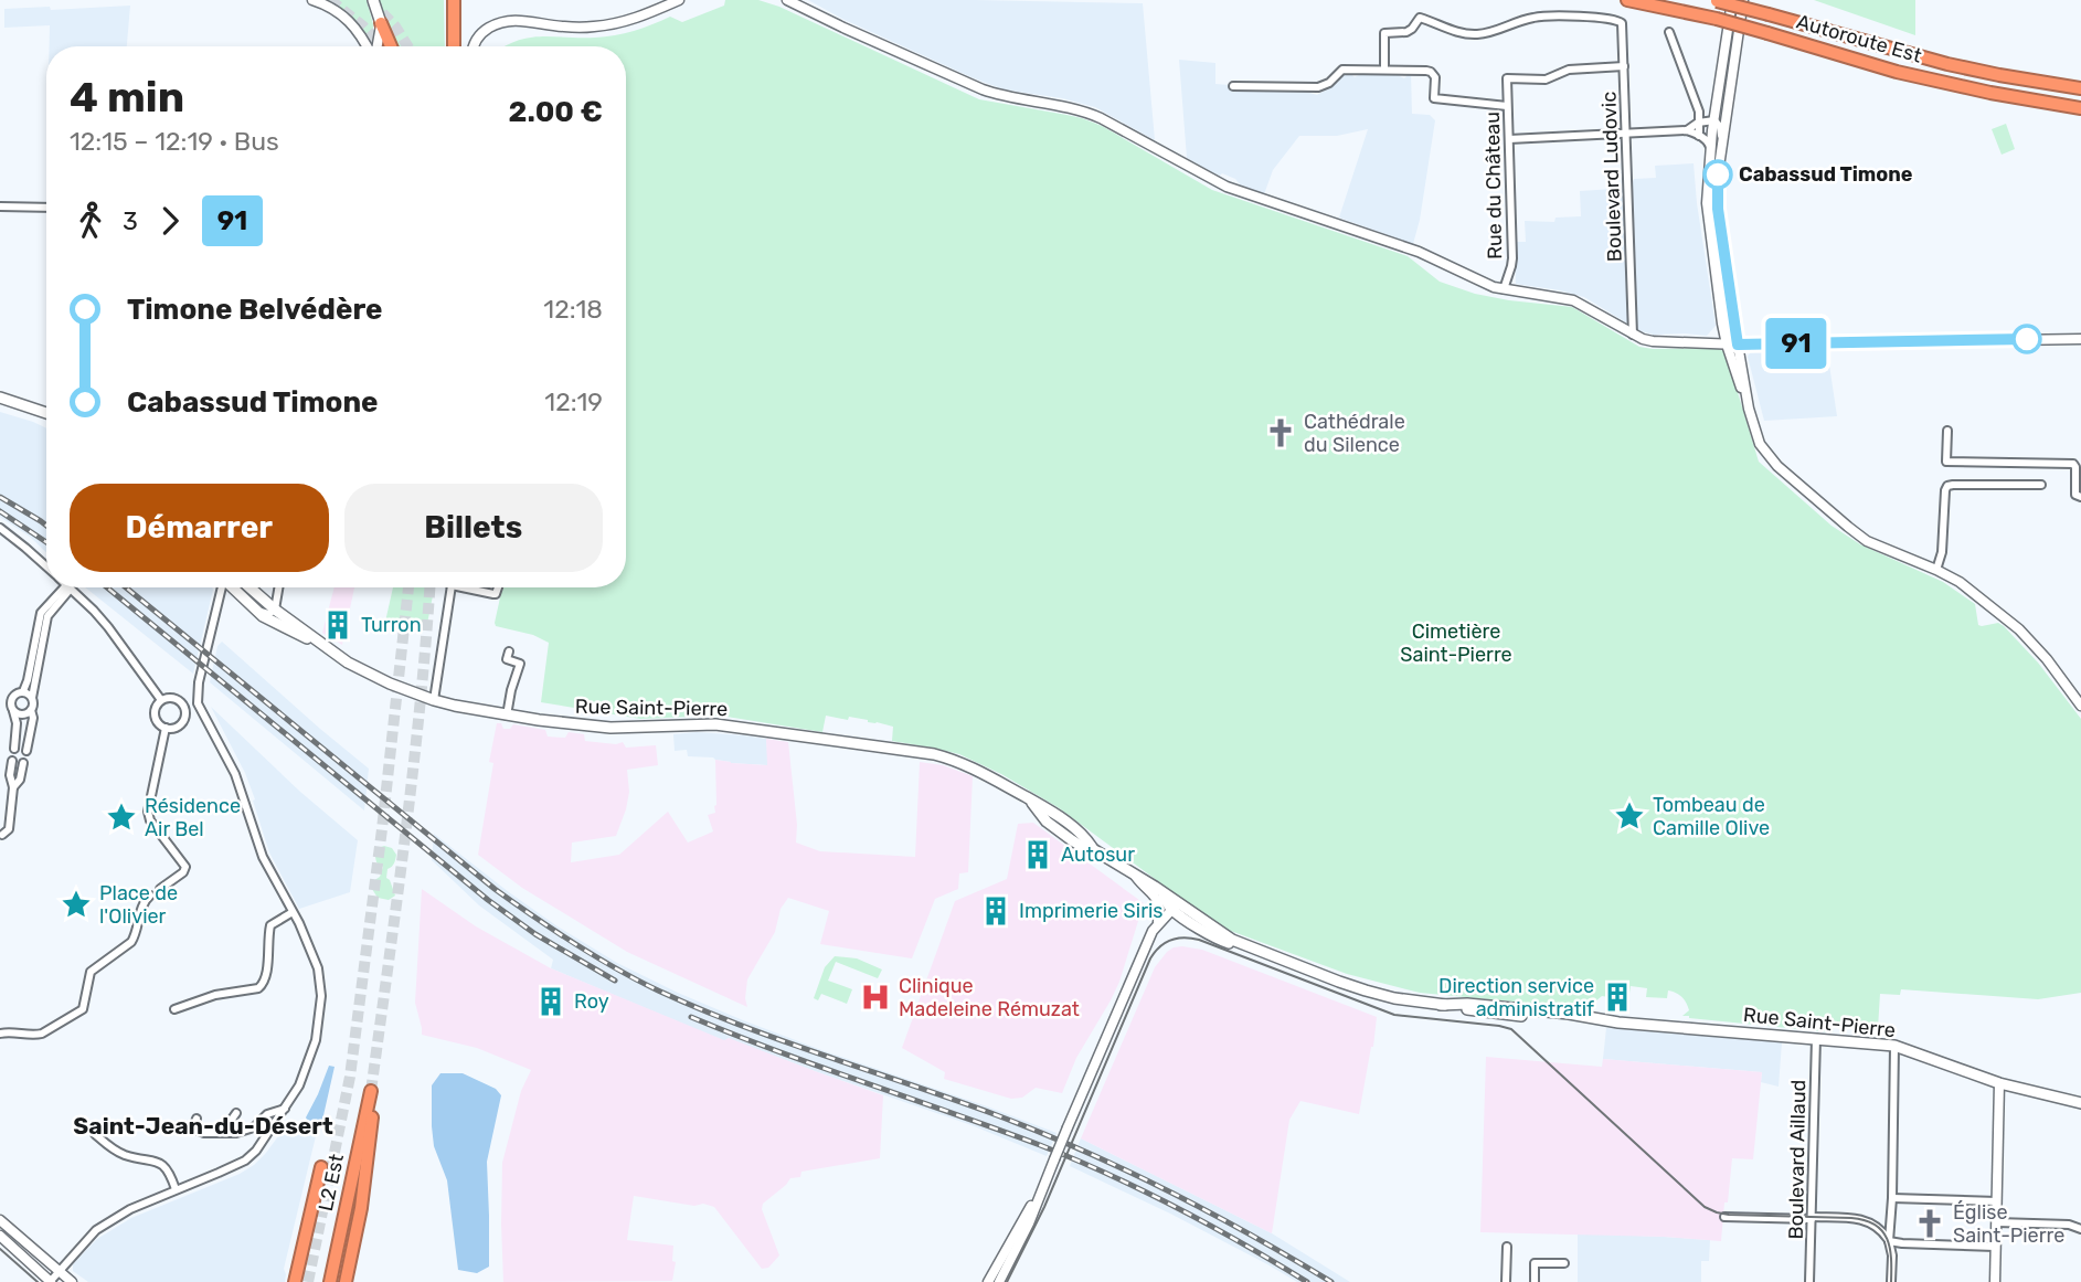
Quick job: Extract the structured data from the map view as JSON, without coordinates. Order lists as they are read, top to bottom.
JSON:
{
  "streets": {
    "highway": ["Autoroute Est", "L2 Est"],
    "main road": ["Rue Saint-Pierre"],
    "street": ["Boulevard Ludovic", "Rue du Château", "Boulevard Aillaud"]
  },
  "crossings": [
    ["Boulevard Ludovic", "Rue du Château"],
    ["Rue Saint-Pierre", "Boulevard Aillaud"]
  ],
  "districts": ["Saint-Jean-du-Désert"],
  "parks": ["Cimetière Saint-Pierre"],
  "places": {
    "other": ["Cabassud Timone"],
    "church": ["Cathédrale du Silence", "Église Saint-Pierre"],
    "building": [
      "Turron",
      "Autosur",
      "Imprimerie Siris",
      "Direction service administratif",
      "Roy"
    ],
    "place": ["Tombeau de Camille Olive", "Résidence Air Bel", "Place de l'Olivier"],
    "hospital": ["Clinique Madeleine Rémuzat"]
  },
  "lines": ["bus line 91"],
  "page": {
    "on_map": "91",
    "heading": ["4 min", "12:15 – 12:19 · Bus", "2.00 €"],
    "legs": ["3", "91"],
    "list": [
      {
        "name": "Timone Belvédère",
        "value": "12:18"
      },
      {
        "name": "Cabassud Timone",
        "value": "12:19"
      }
    ],
    "buttons": ["Démarrer", "Billets"]
  }
}
